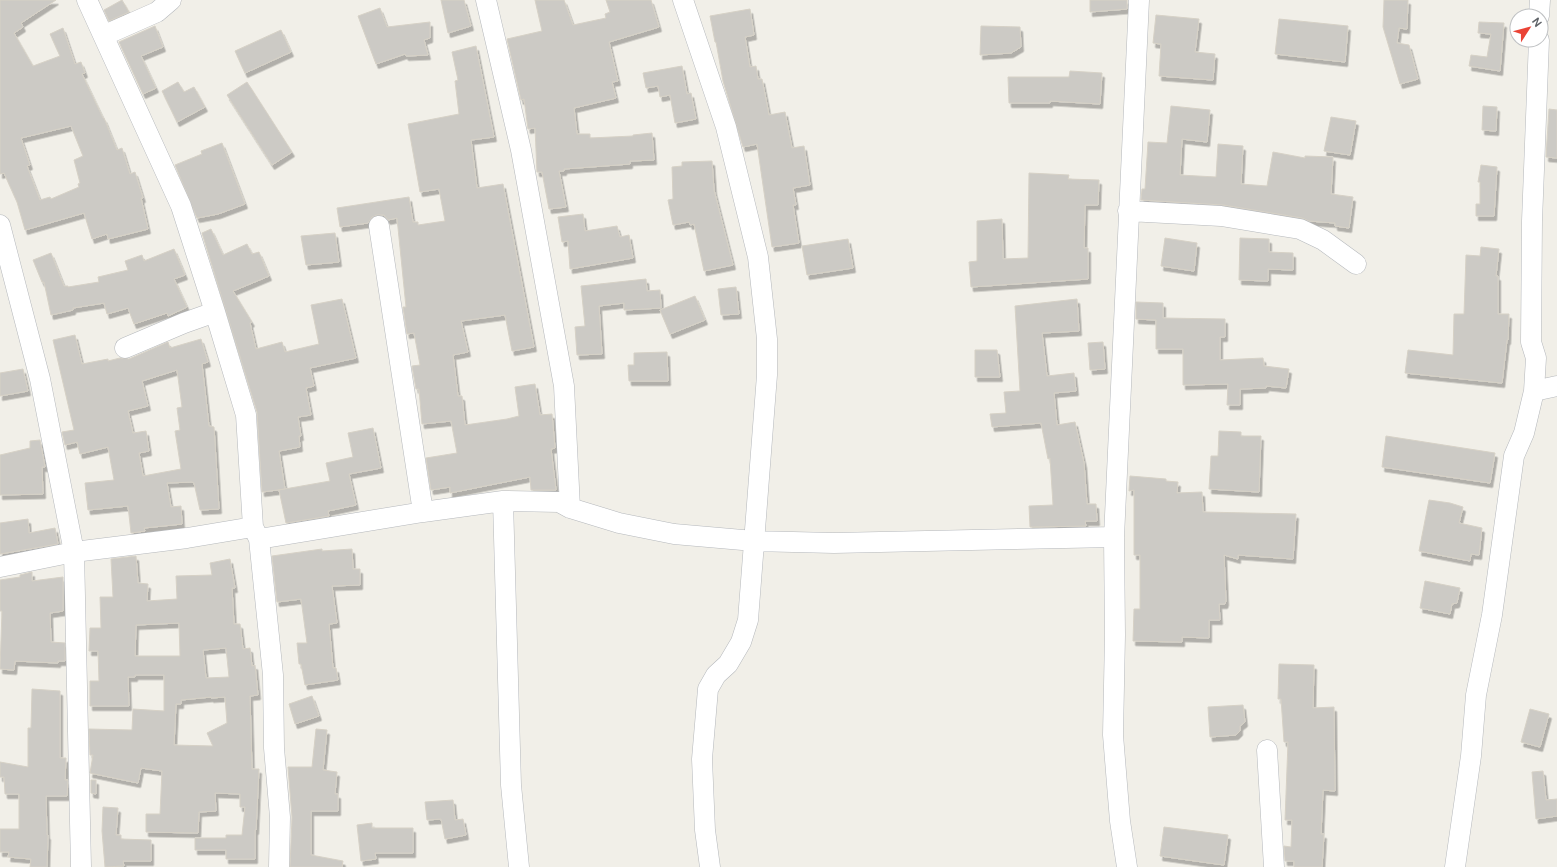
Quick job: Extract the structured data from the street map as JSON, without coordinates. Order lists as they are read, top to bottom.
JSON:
{
  "north": "top right"
}
